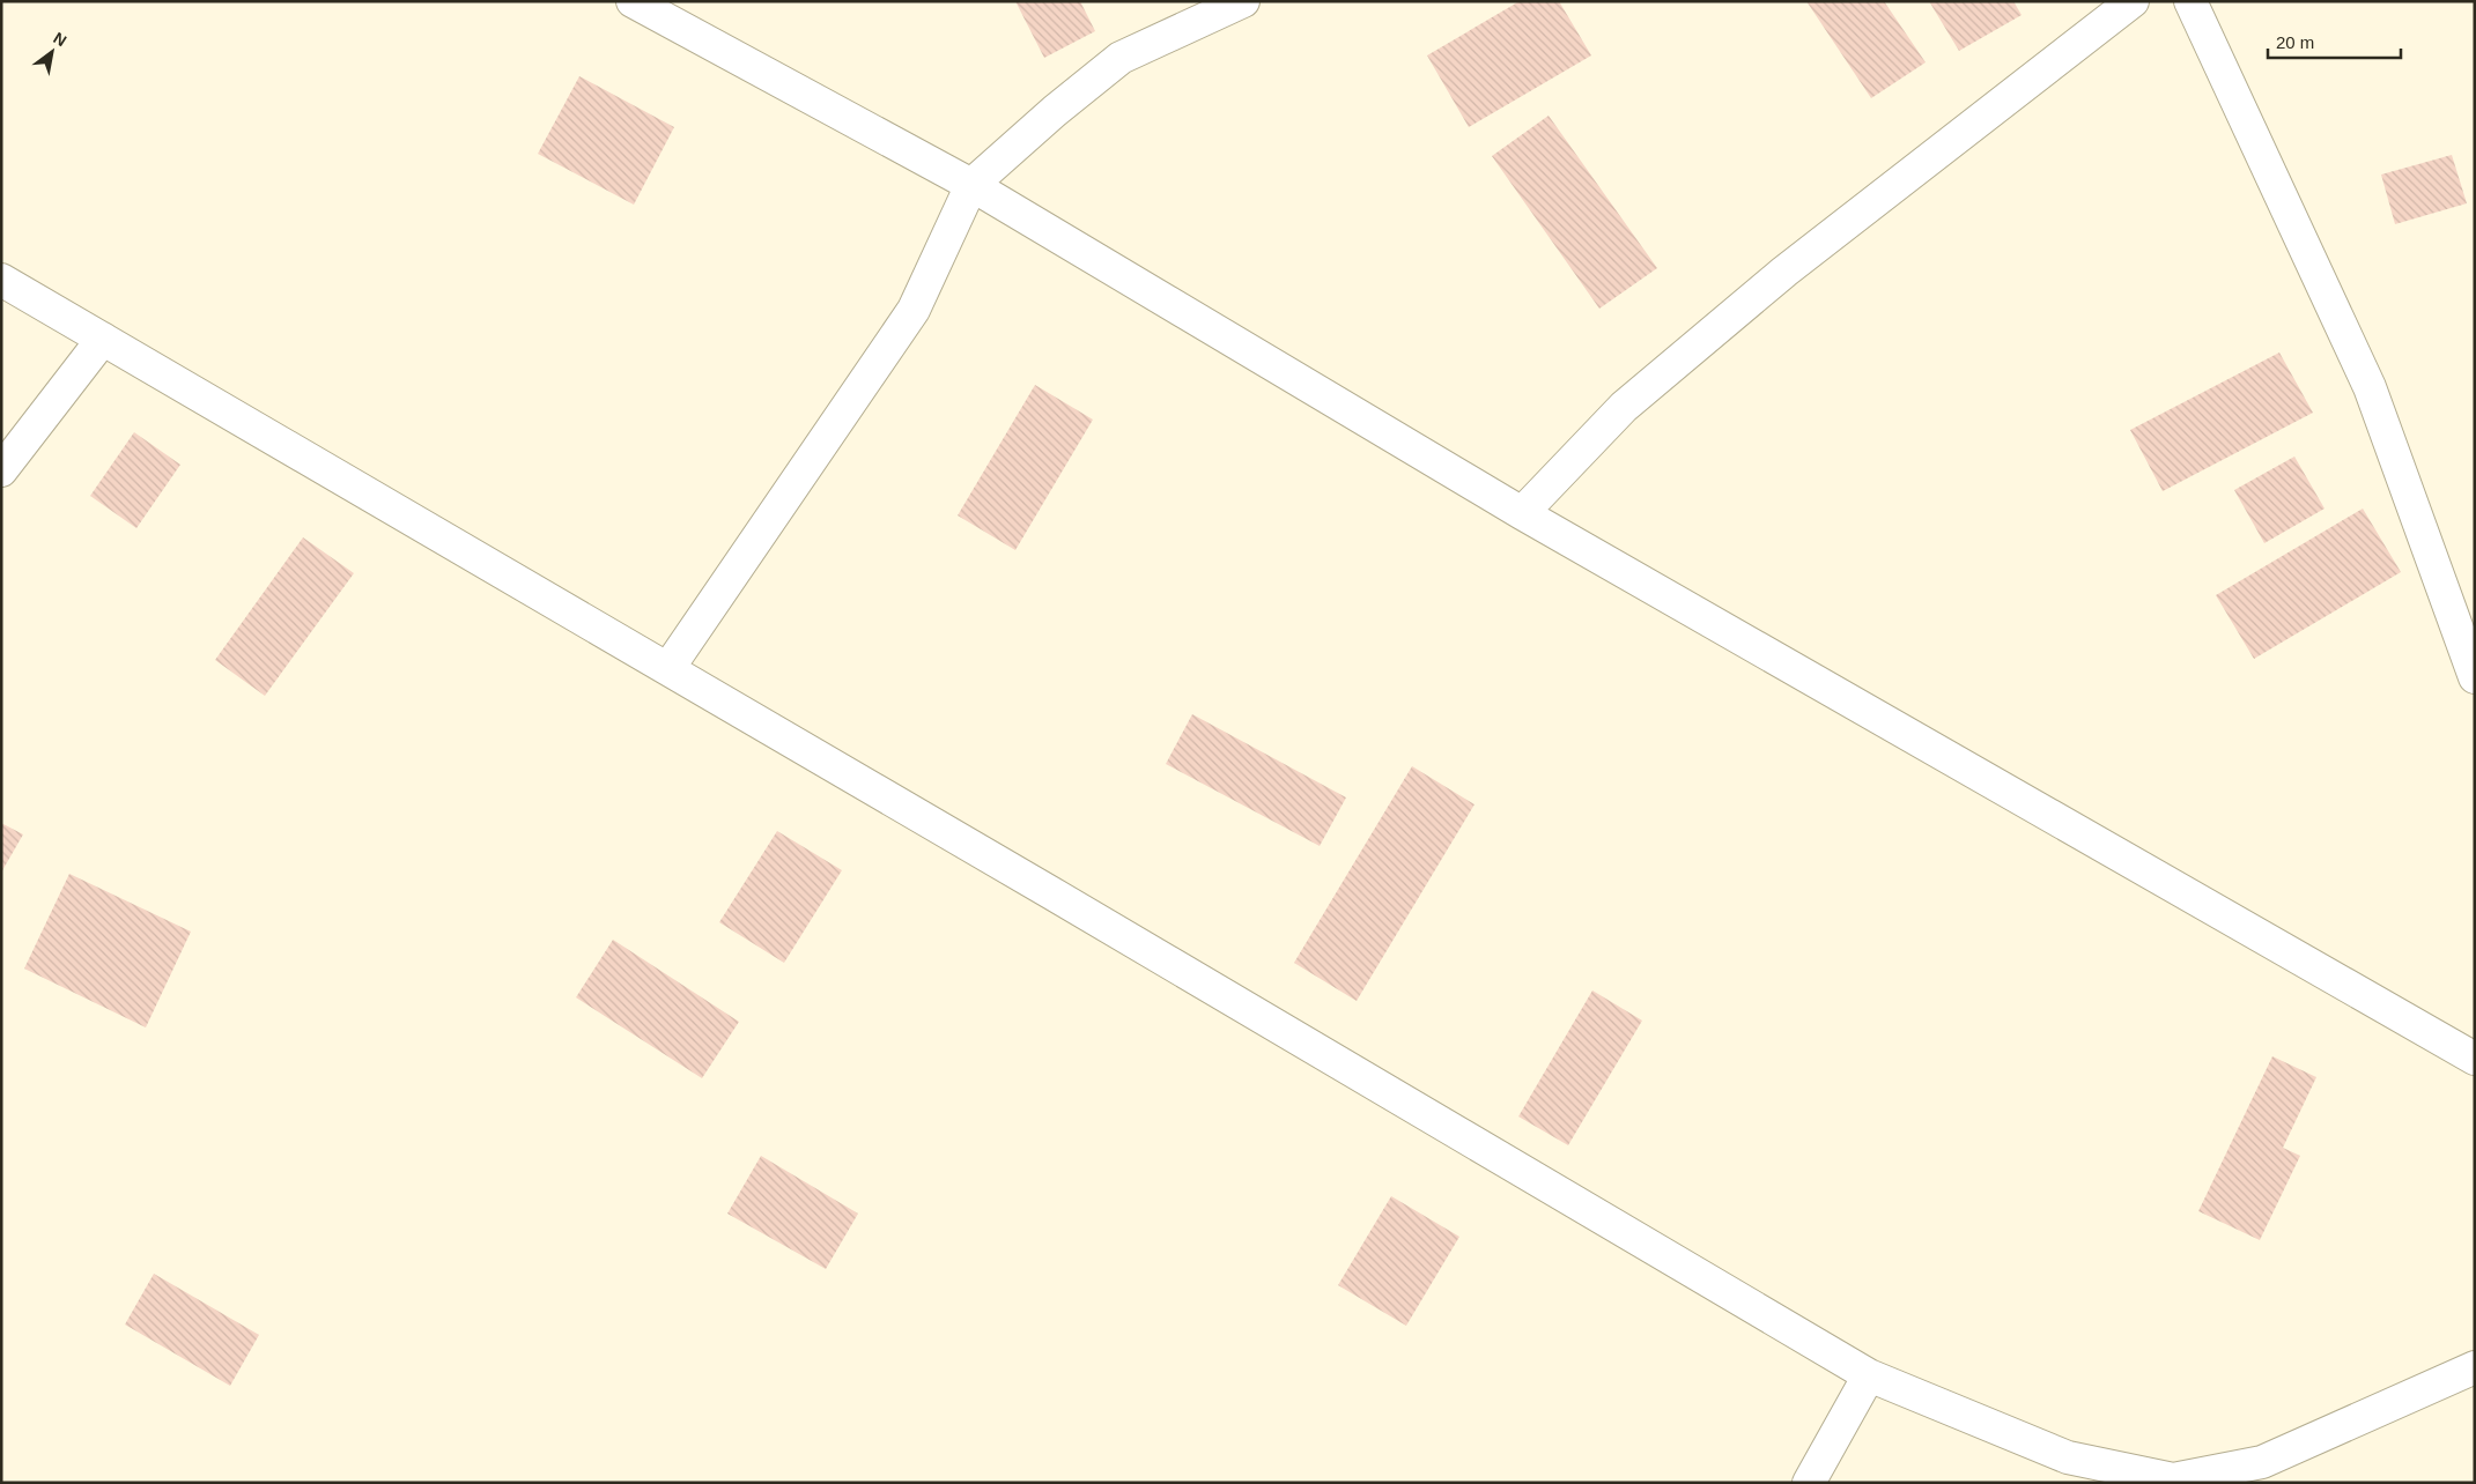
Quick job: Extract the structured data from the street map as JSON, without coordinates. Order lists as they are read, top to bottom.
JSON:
{
  "scale_bar": "20 m",
  "north": "top right"
}
